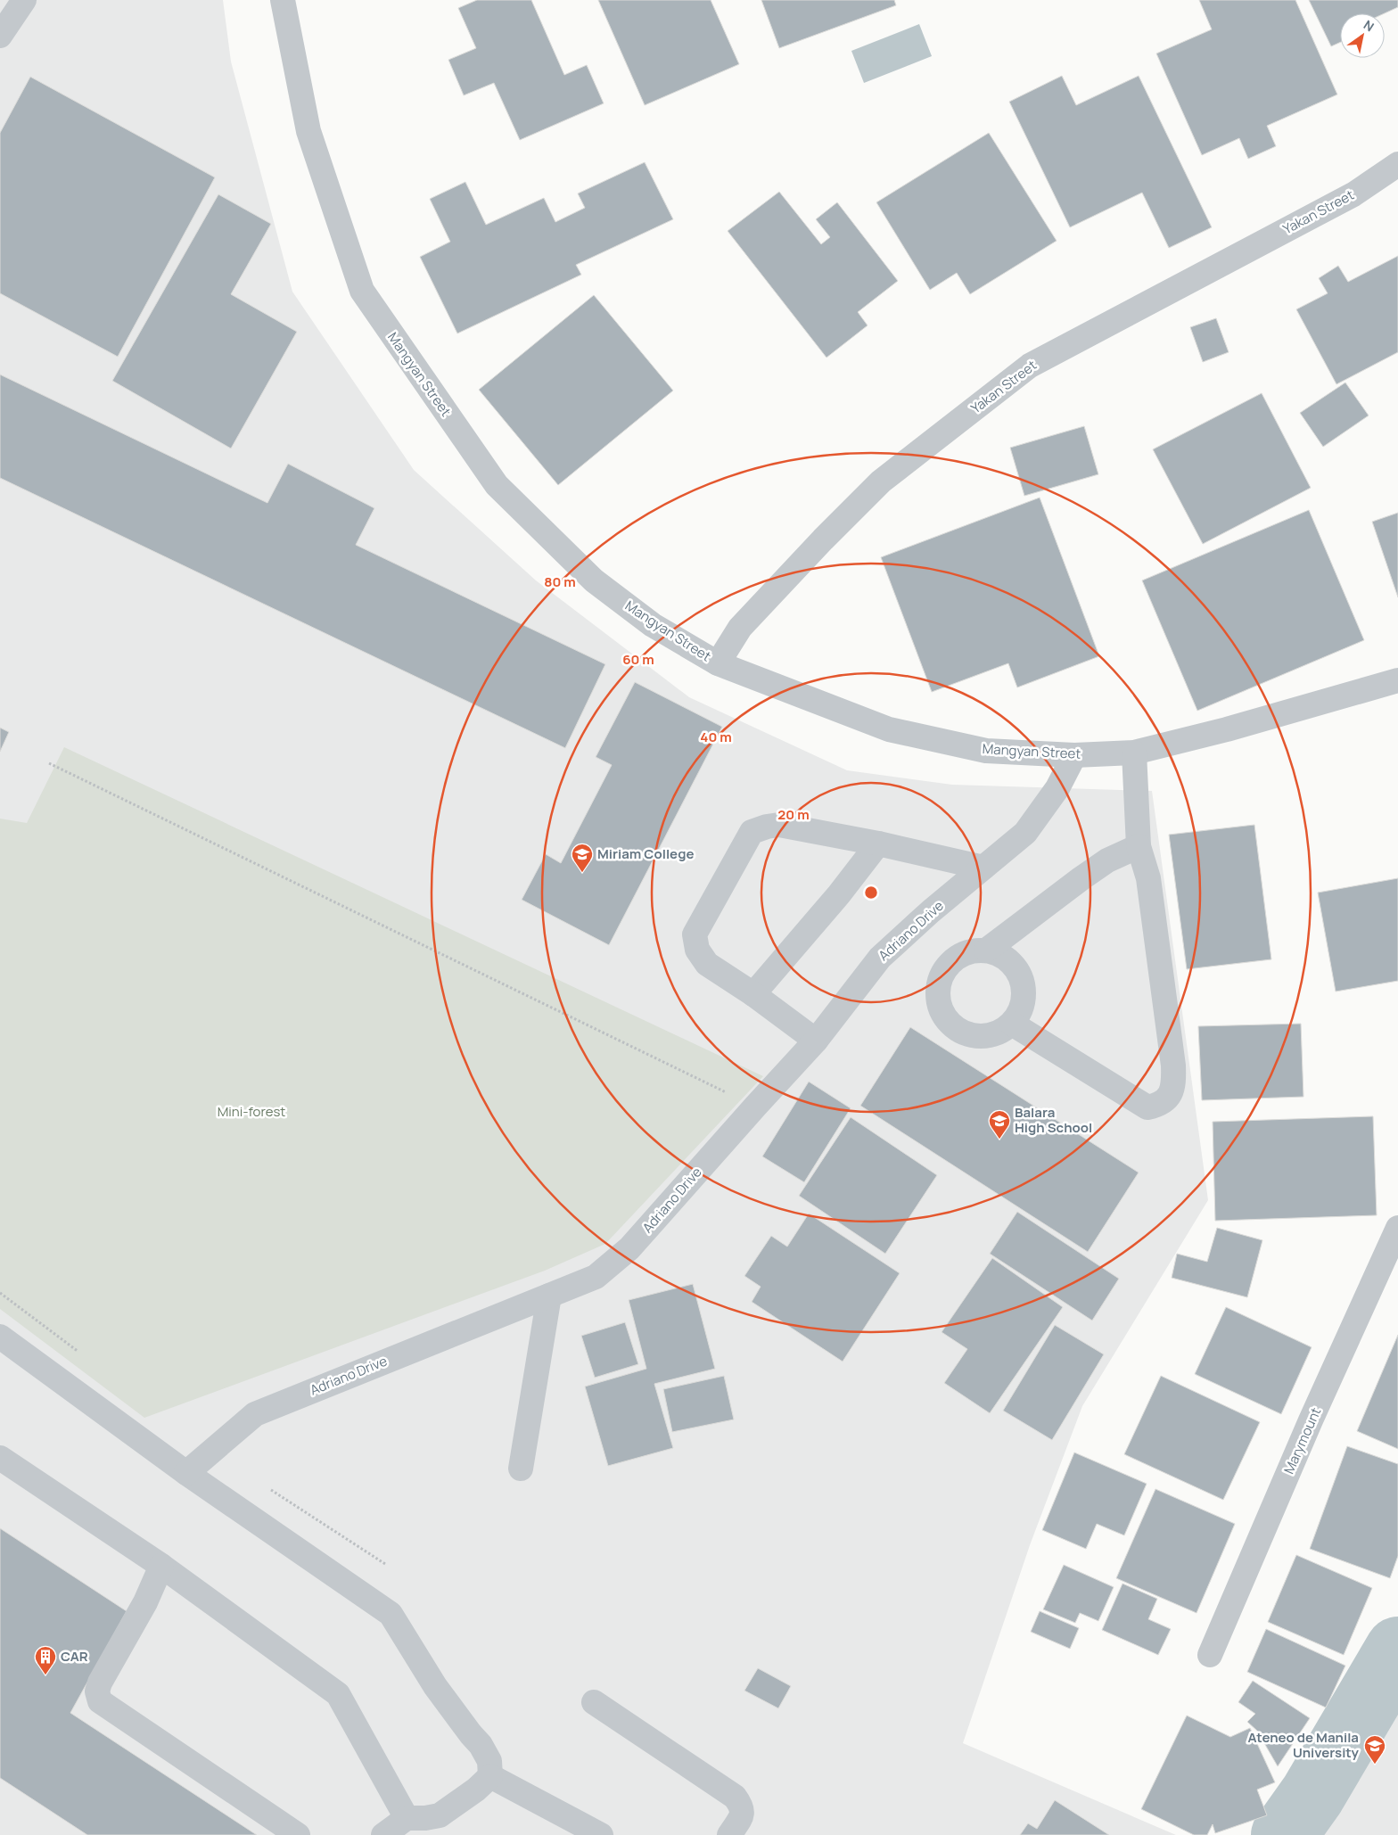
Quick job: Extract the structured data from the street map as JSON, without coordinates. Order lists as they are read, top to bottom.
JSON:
{
  "streets": {
    "street": [
      "Yakan Street",
      "Mangyan Street",
      "Adriano Drive",
      "Marymount"
    ]
  },
  "crossings": [
    ["Yakan Street", "Mangyan Street"],
    ["Mangyan Street", "Adriano Drive"]
  ],
  "parks": ["Mini-forest"],
  "places": {
    "school or university": ["Miriam College", "Balara High School", "Ateneo de Manila University"],
    "building": ["CAR"]
  },
  "north": "top right",
  "rings": [
    "80 m",
    "60 m",
    "40 m",
    "20 m"
  ]
}
